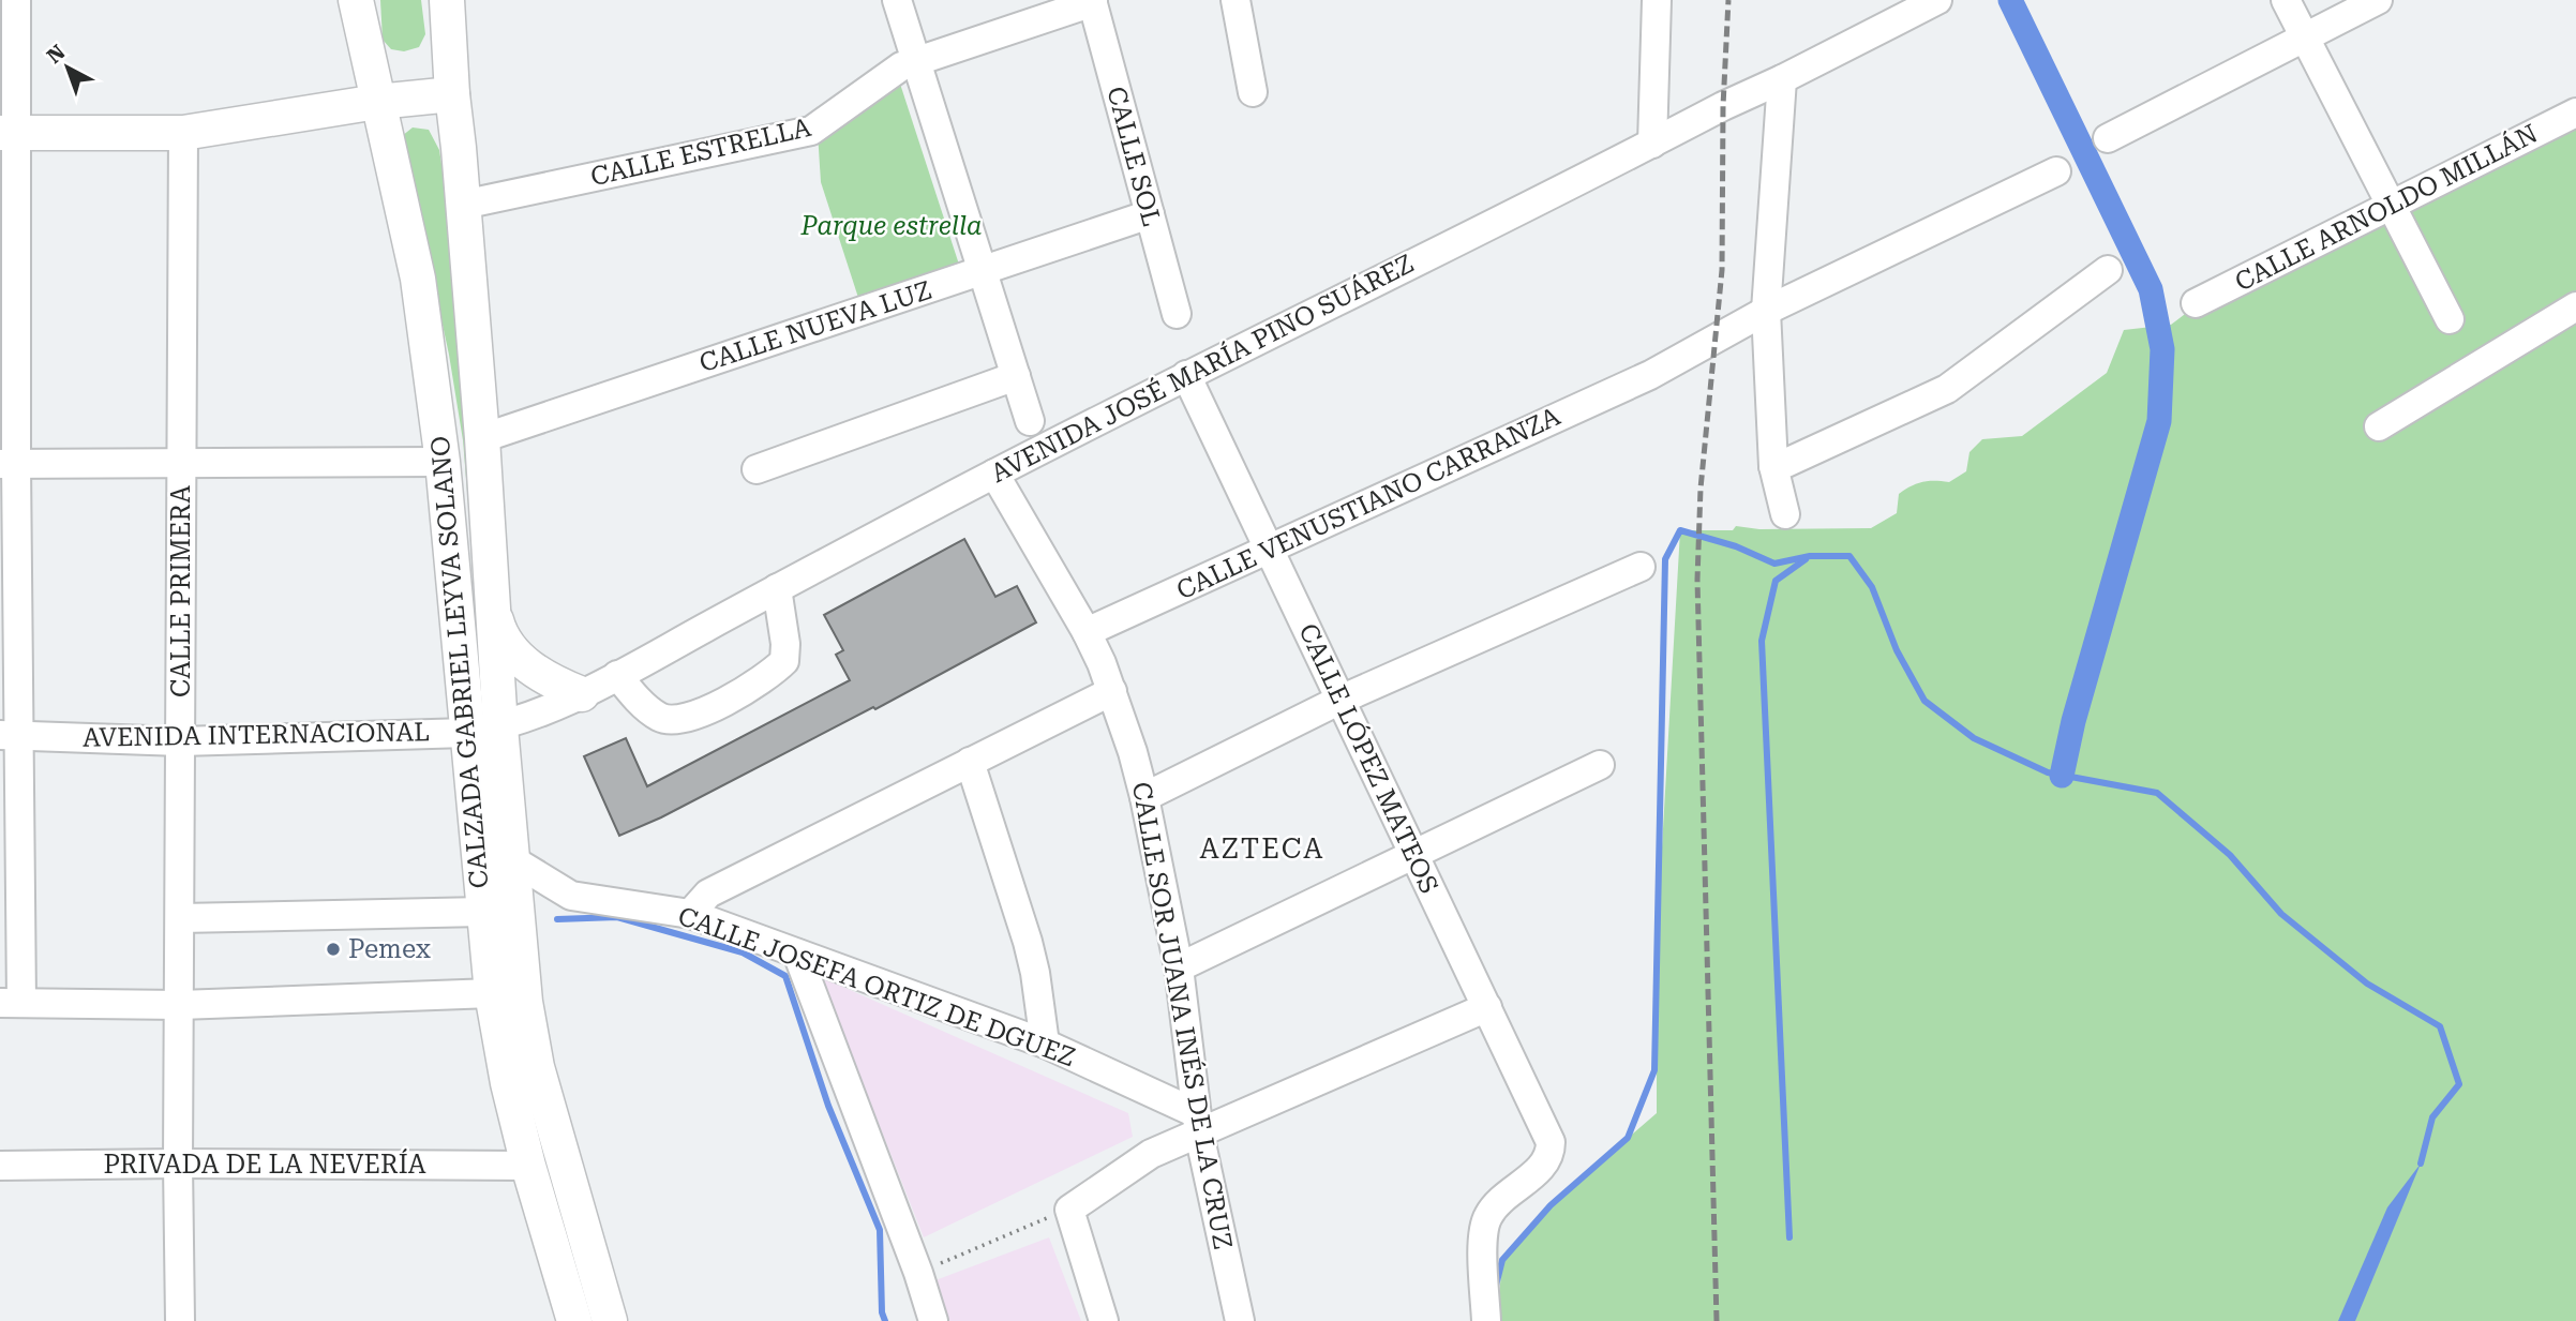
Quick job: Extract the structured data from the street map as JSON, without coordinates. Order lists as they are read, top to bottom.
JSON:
{
  "streets": {
    "main road": ["CALZADA GABRIEL LEYVA SOLANO"],
    "street": [
      "CALLE ESTRELLA",
      "CALLE SOL",
      "CALLE ARNOLDO MILLÁN",
      "CALLE NUEVA LUZ",
      "AVENIDA JOSÉ MARÍA PINO SUÁREZ",
      "CALLE VENUSTIANO CARRANZA",
      "CALLE PRIMERA",
      "AVENIDA INTERNACIONAL",
      "CALLE LÓPEZ MATEOS",
      "CALLE JOSEFA ORTIZ DE DGUEZ",
      "CALLE SOR JUANA INÉS DE LA CRUZ",
      "PRIVADA DE LA NEVERÍA"
    ]
  },
  "crossings": [
    ["CALLE ESTRELLA", "CALLE SOL"],
    ["CALLE ESTRELLA", "CALZADA GABRIEL LEYVA SOLANO"],
    ["CALLE SOL", "CALLE NUEVA LUZ"],
    ["CALLE NUEVA LUZ", "CALZADA GABRIEL LEYVA SOLANO"],
    ["AVENIDA JOSÉ MARÍA PINO SUÁREZ", "CALZADA GABRIEL LEYVA SOLANO"],
    ["AVENIDA JOSÉ MARÍA PINO SUÁREZ", "AVENIDA INTERNACIONAL"],
    ["AVENIDA JOSÉ MARÍA PINO SUÁREZ", "CALLE LÓPEZ MATEOS"],
    ["AVENIDA JOSÉ MARÍA PINO SUÁREZ", "CALLE SOR JUANA INÉS DE LA CRUZ"],
    ["CALLE VENUSTIANO CARRANZA", "CALLE LÓPEZ MATEOS"],
    ["CALLE VENUSTIANO CARRANZA", "CALLE SOR JUANA INÉS DE LA CRUZ"],
    ["CALLE PRIMERA", "AVENIDA INTERNACIONAL"],
    ["CALLE PRIMERA", "PRIVADA DE LA NEVERÍA"],
    ["CALZADA GABRIEL LEYVA SOLANO", "AVENIDA INTERNACIONAL"],
    ["CALZADA GABRIEL LEYVA SOLANO", "CALLE JOSEFA ORTIZ DE DGUEZ"],
    ["CALZADA GABRIEL LEYVA SOLANO", "PRIVADA DE LA NEVERÍA"],
    ["CALLE JOSEFA ORTIZ DE DGUEZ", "CALLE SOR JUANA INÉS DE LA CRUZ"]
  ],
  "districts": ["AZTECA"],
  "parks": ["Parque estrella"],
  "places": ["Pemex"],
  "north": "top left"
}
